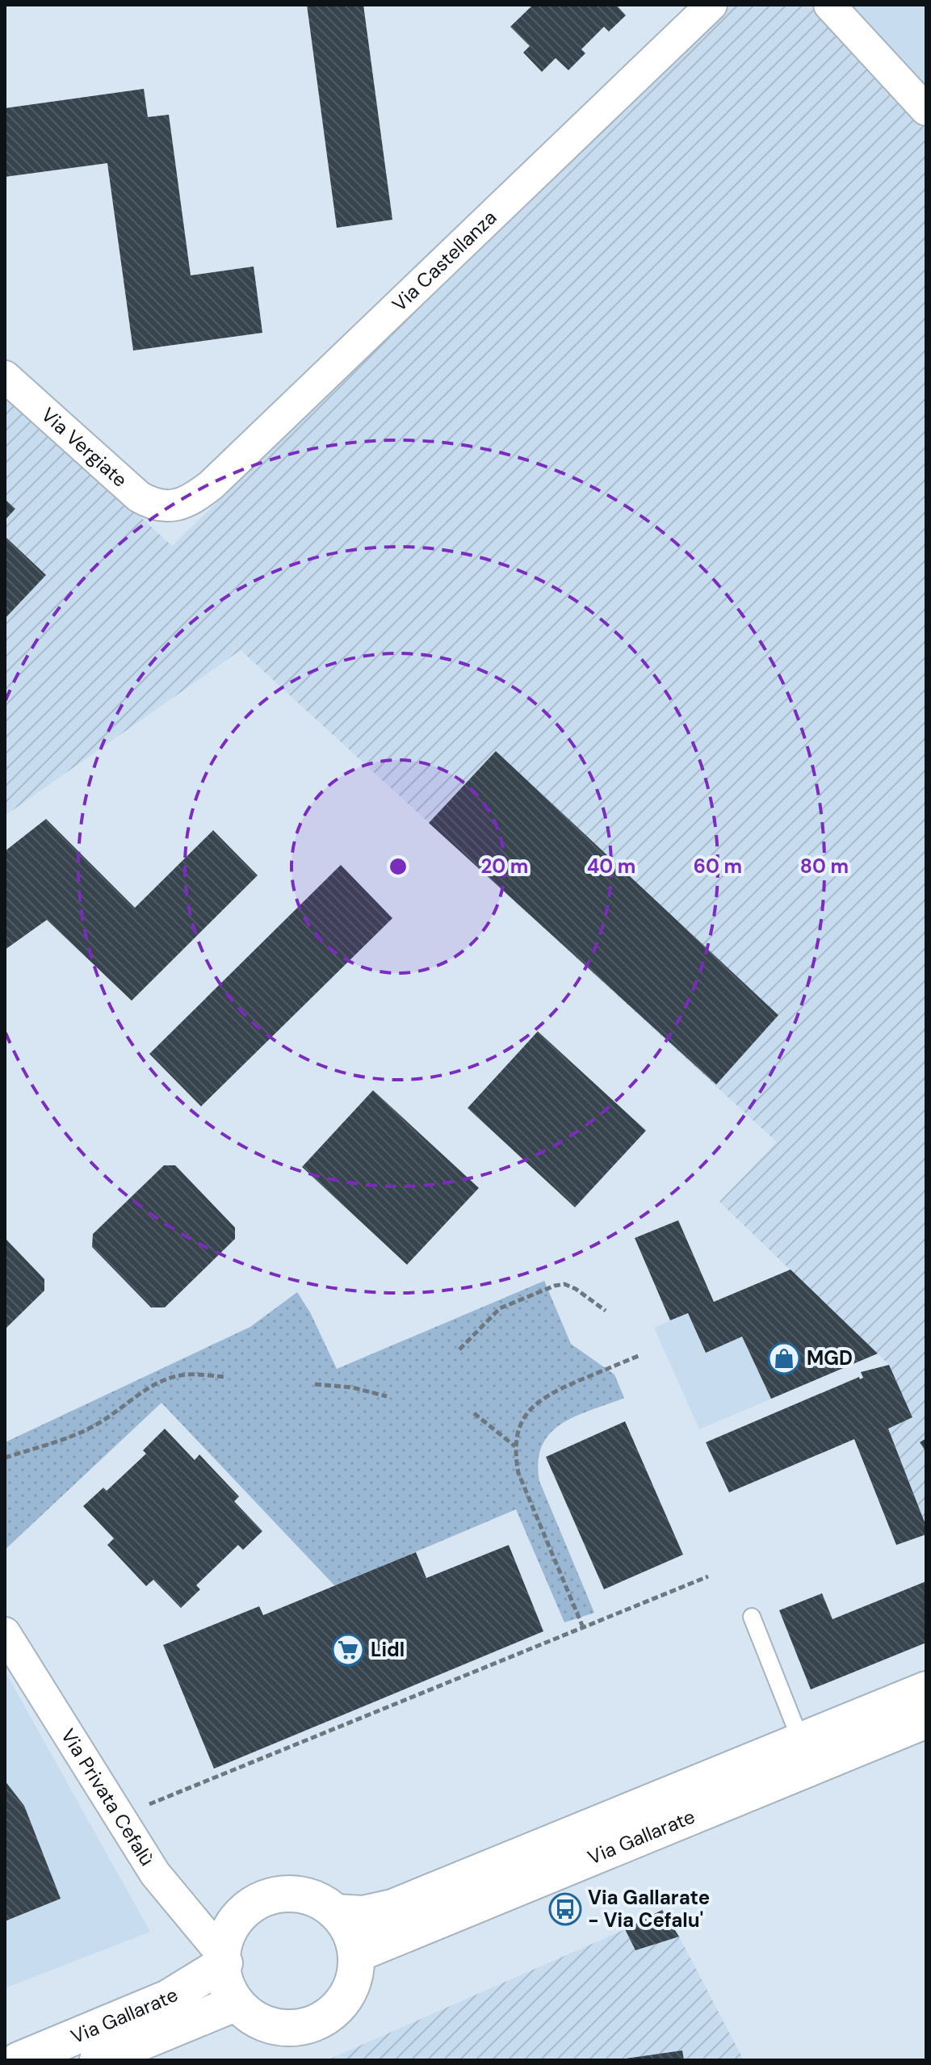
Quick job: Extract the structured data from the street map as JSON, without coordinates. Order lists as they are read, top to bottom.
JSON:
{
  "streets": {
    "main road": ["Via Gallarate"],
    "street": ["Via Castellanza", "Via Vergiate", "Via Privata Cefalù"]
  },
  "crossings": [
    ["Via Castellanza", "Via Vergiate"],
    ["Via Privata Cefalù", "Via Gallarate"]
  ],
  "places": {
    "shop": ["MGD"],
    "supermarket": ["Lidl"],
    "bus stop": ["Via Gallarate - Via Cefalu'"]
  },
  "rings": [
    "20 m",
    "40 m",
    "60 m",
    "80 m"
  ]
}
